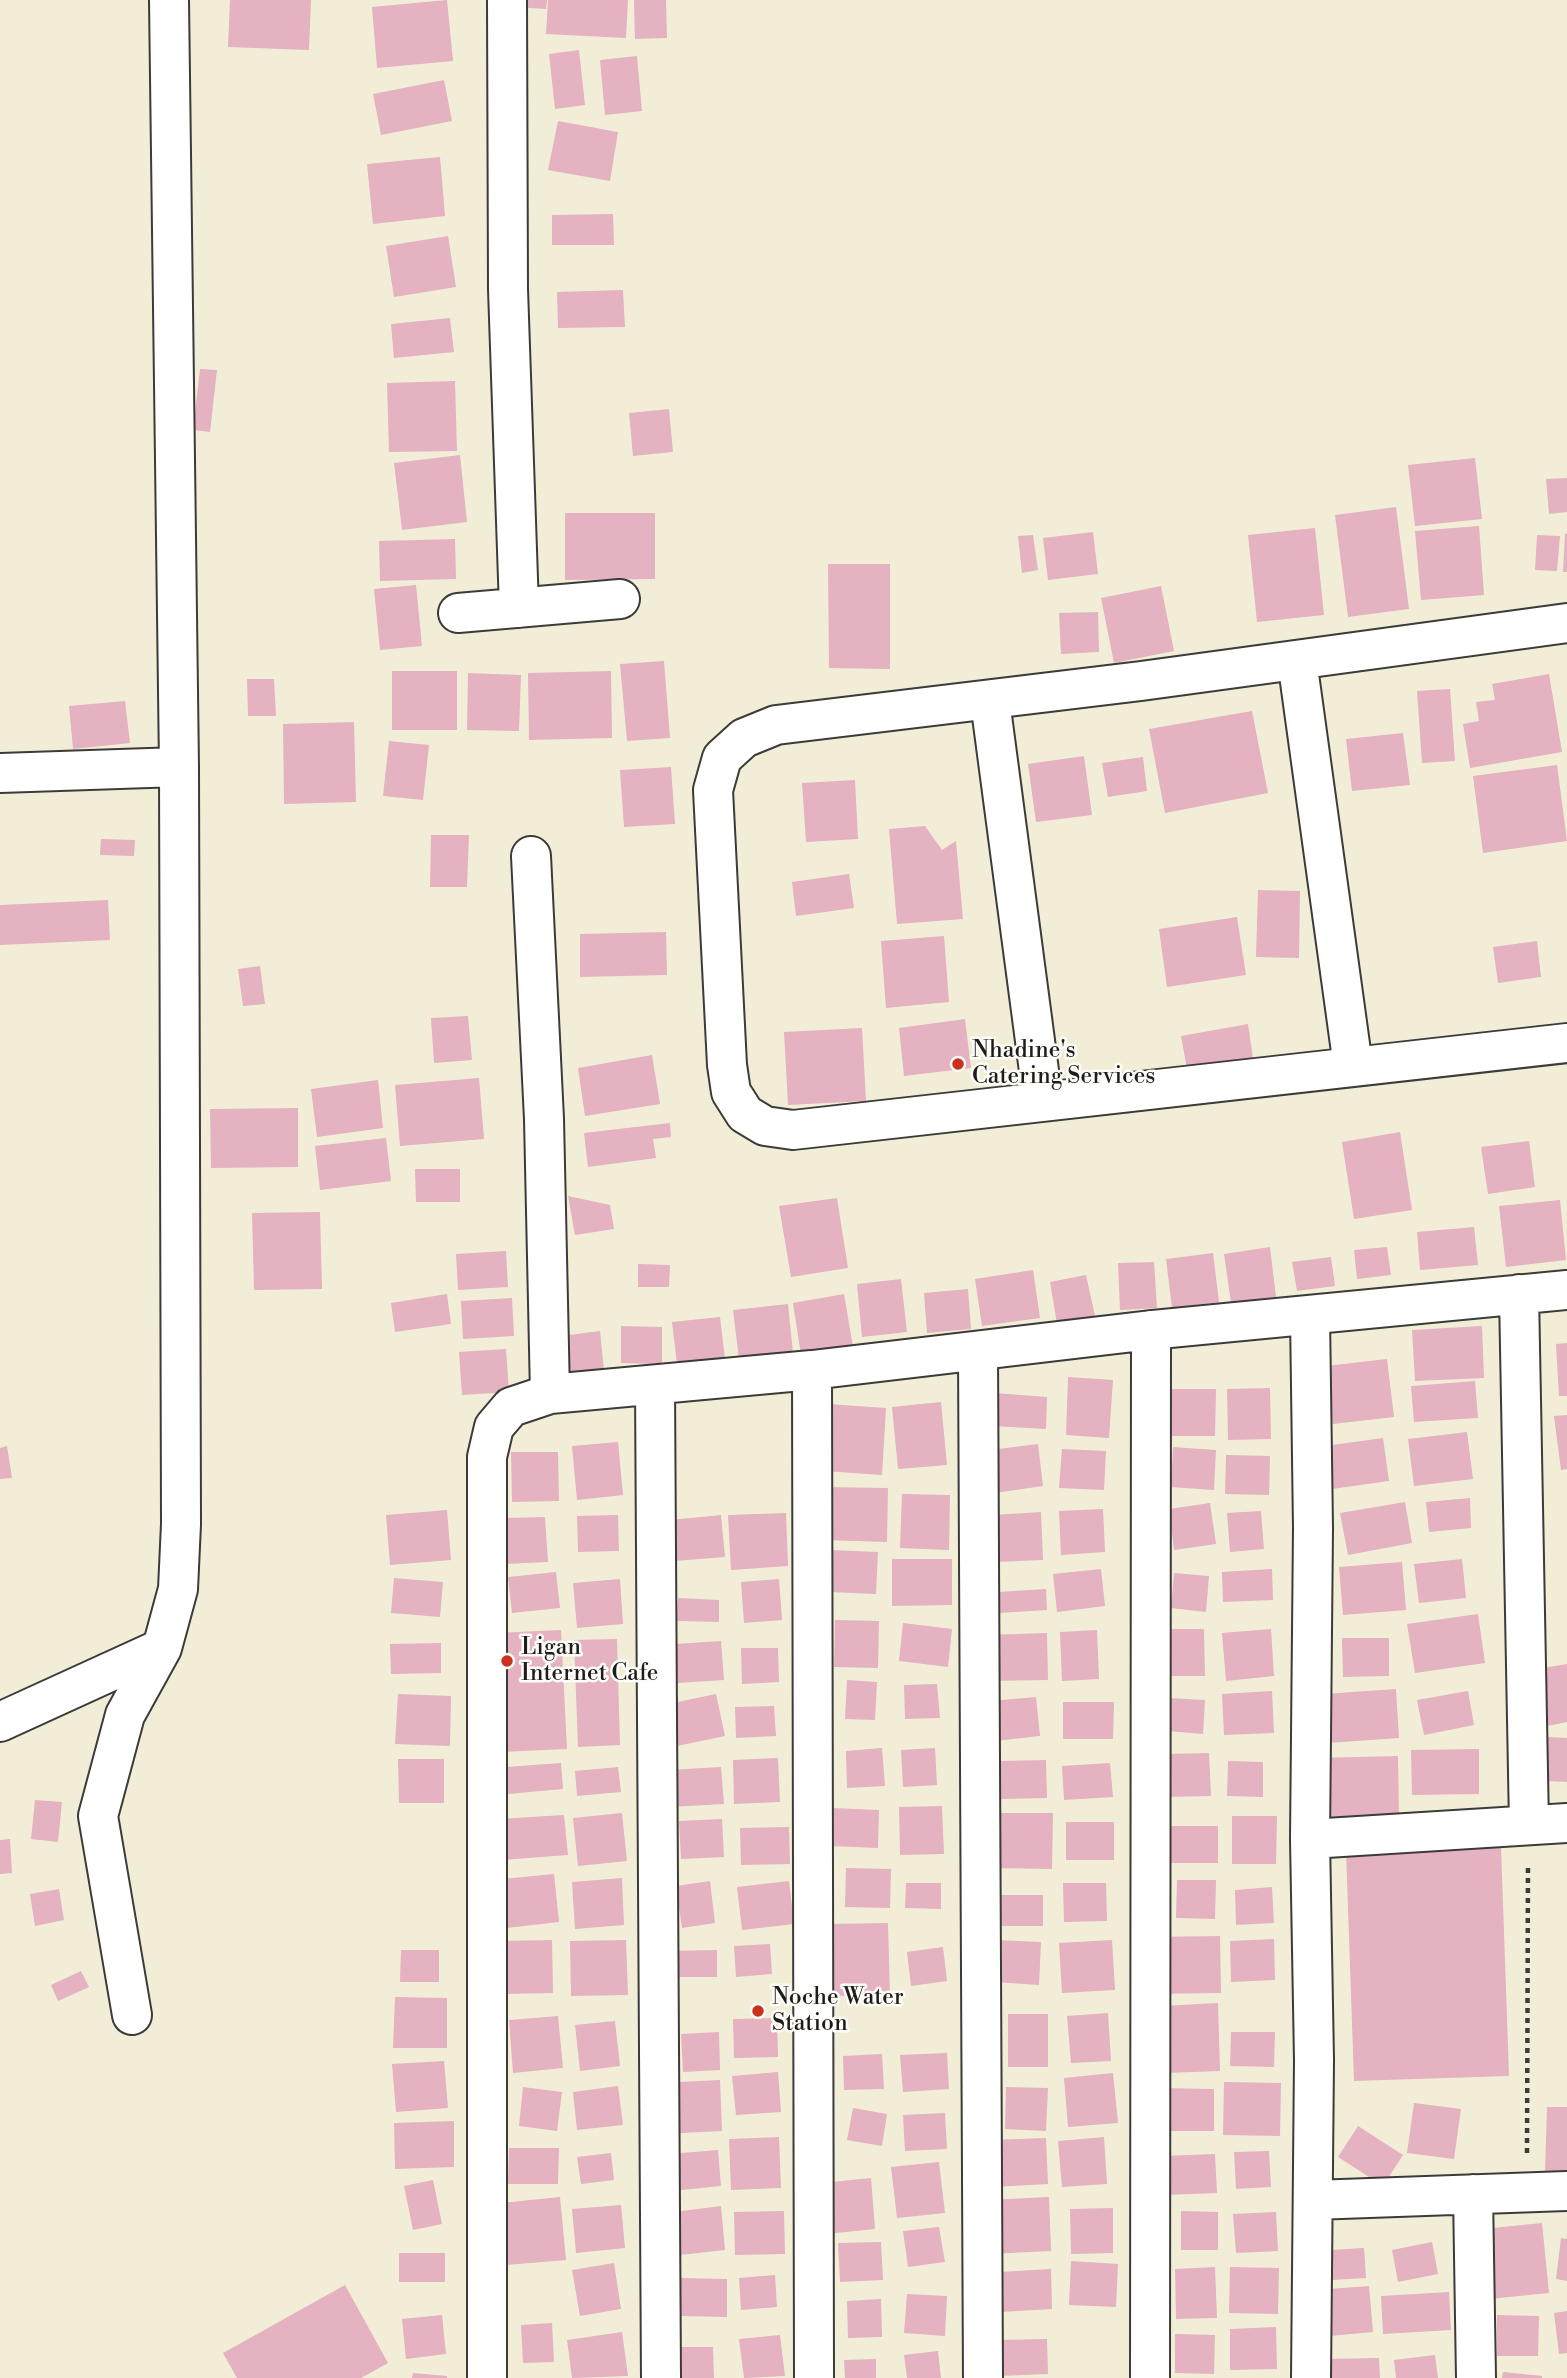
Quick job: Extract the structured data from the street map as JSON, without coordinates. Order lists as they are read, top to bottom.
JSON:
{
  "places": ["Nhadine's Catering Services", "Ligan Internet Cafe", "Noche Water Station"]
}
